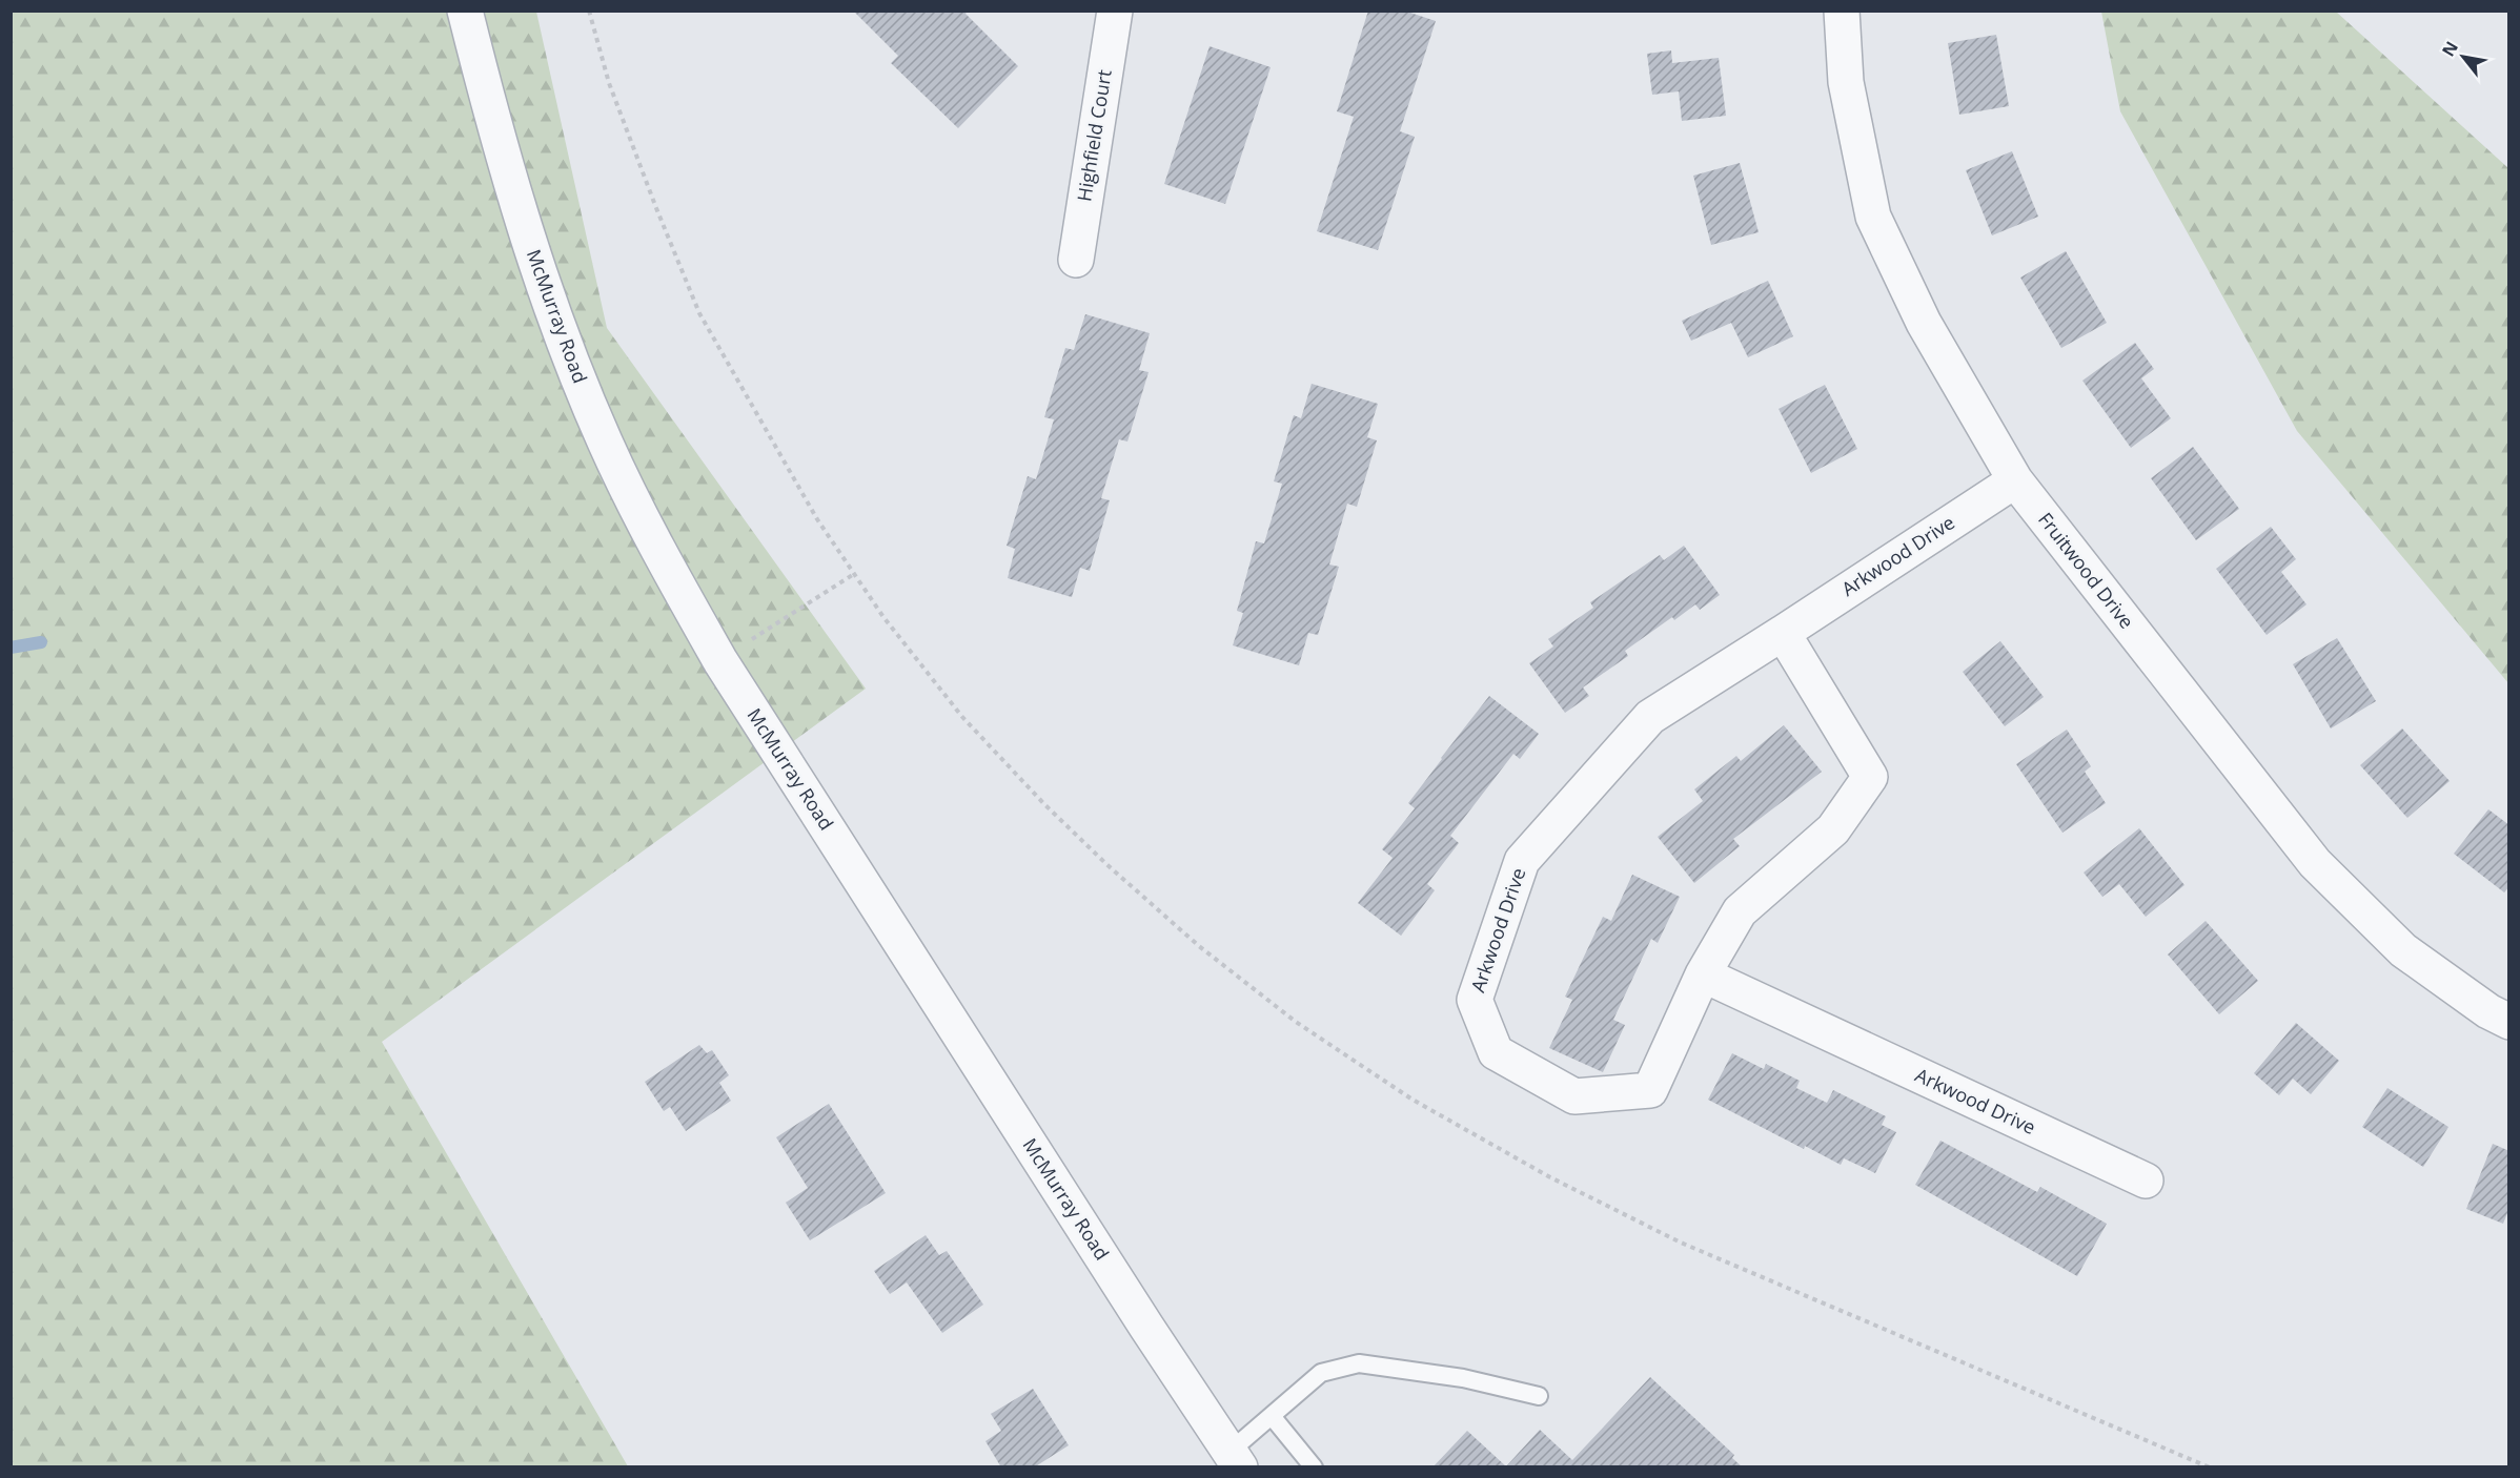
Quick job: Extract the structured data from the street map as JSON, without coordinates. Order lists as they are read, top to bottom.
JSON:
{
  "streets": {
    "street": [
      "Highfield Court",
      "McMurray Road",
      "Arkwood Drive",
      "Fruitwood Drive"
    ]
  },
  "crossings": [
    ["Arkwood Drive", "Fruitwood Drive"]
  ],
  "north": "top left"
}
